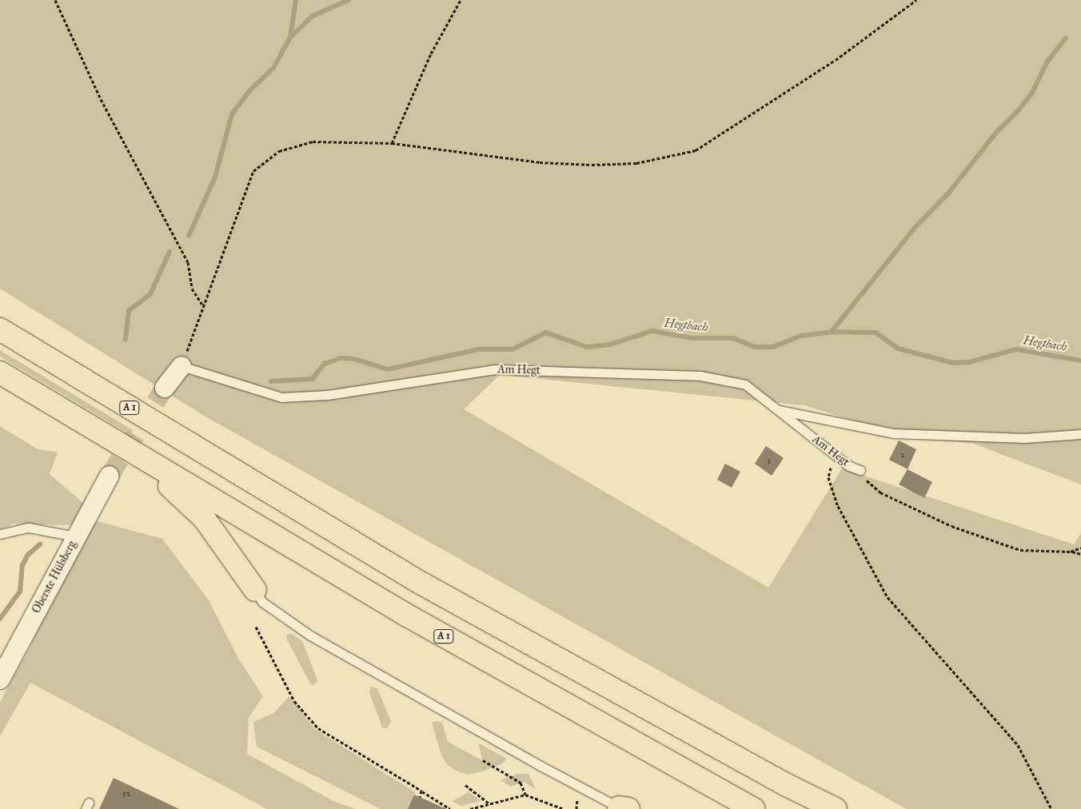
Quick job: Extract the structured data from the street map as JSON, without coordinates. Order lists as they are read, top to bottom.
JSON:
{
  "streets": {
    "highway": ["A 1"],
    "street": ["Oberste Hülsberg"],
    "lane": ["Am Hegt"]
  },
  "water": ["Hegtbach"],
  "house_numbers": ["2", "1", "52"]
}
